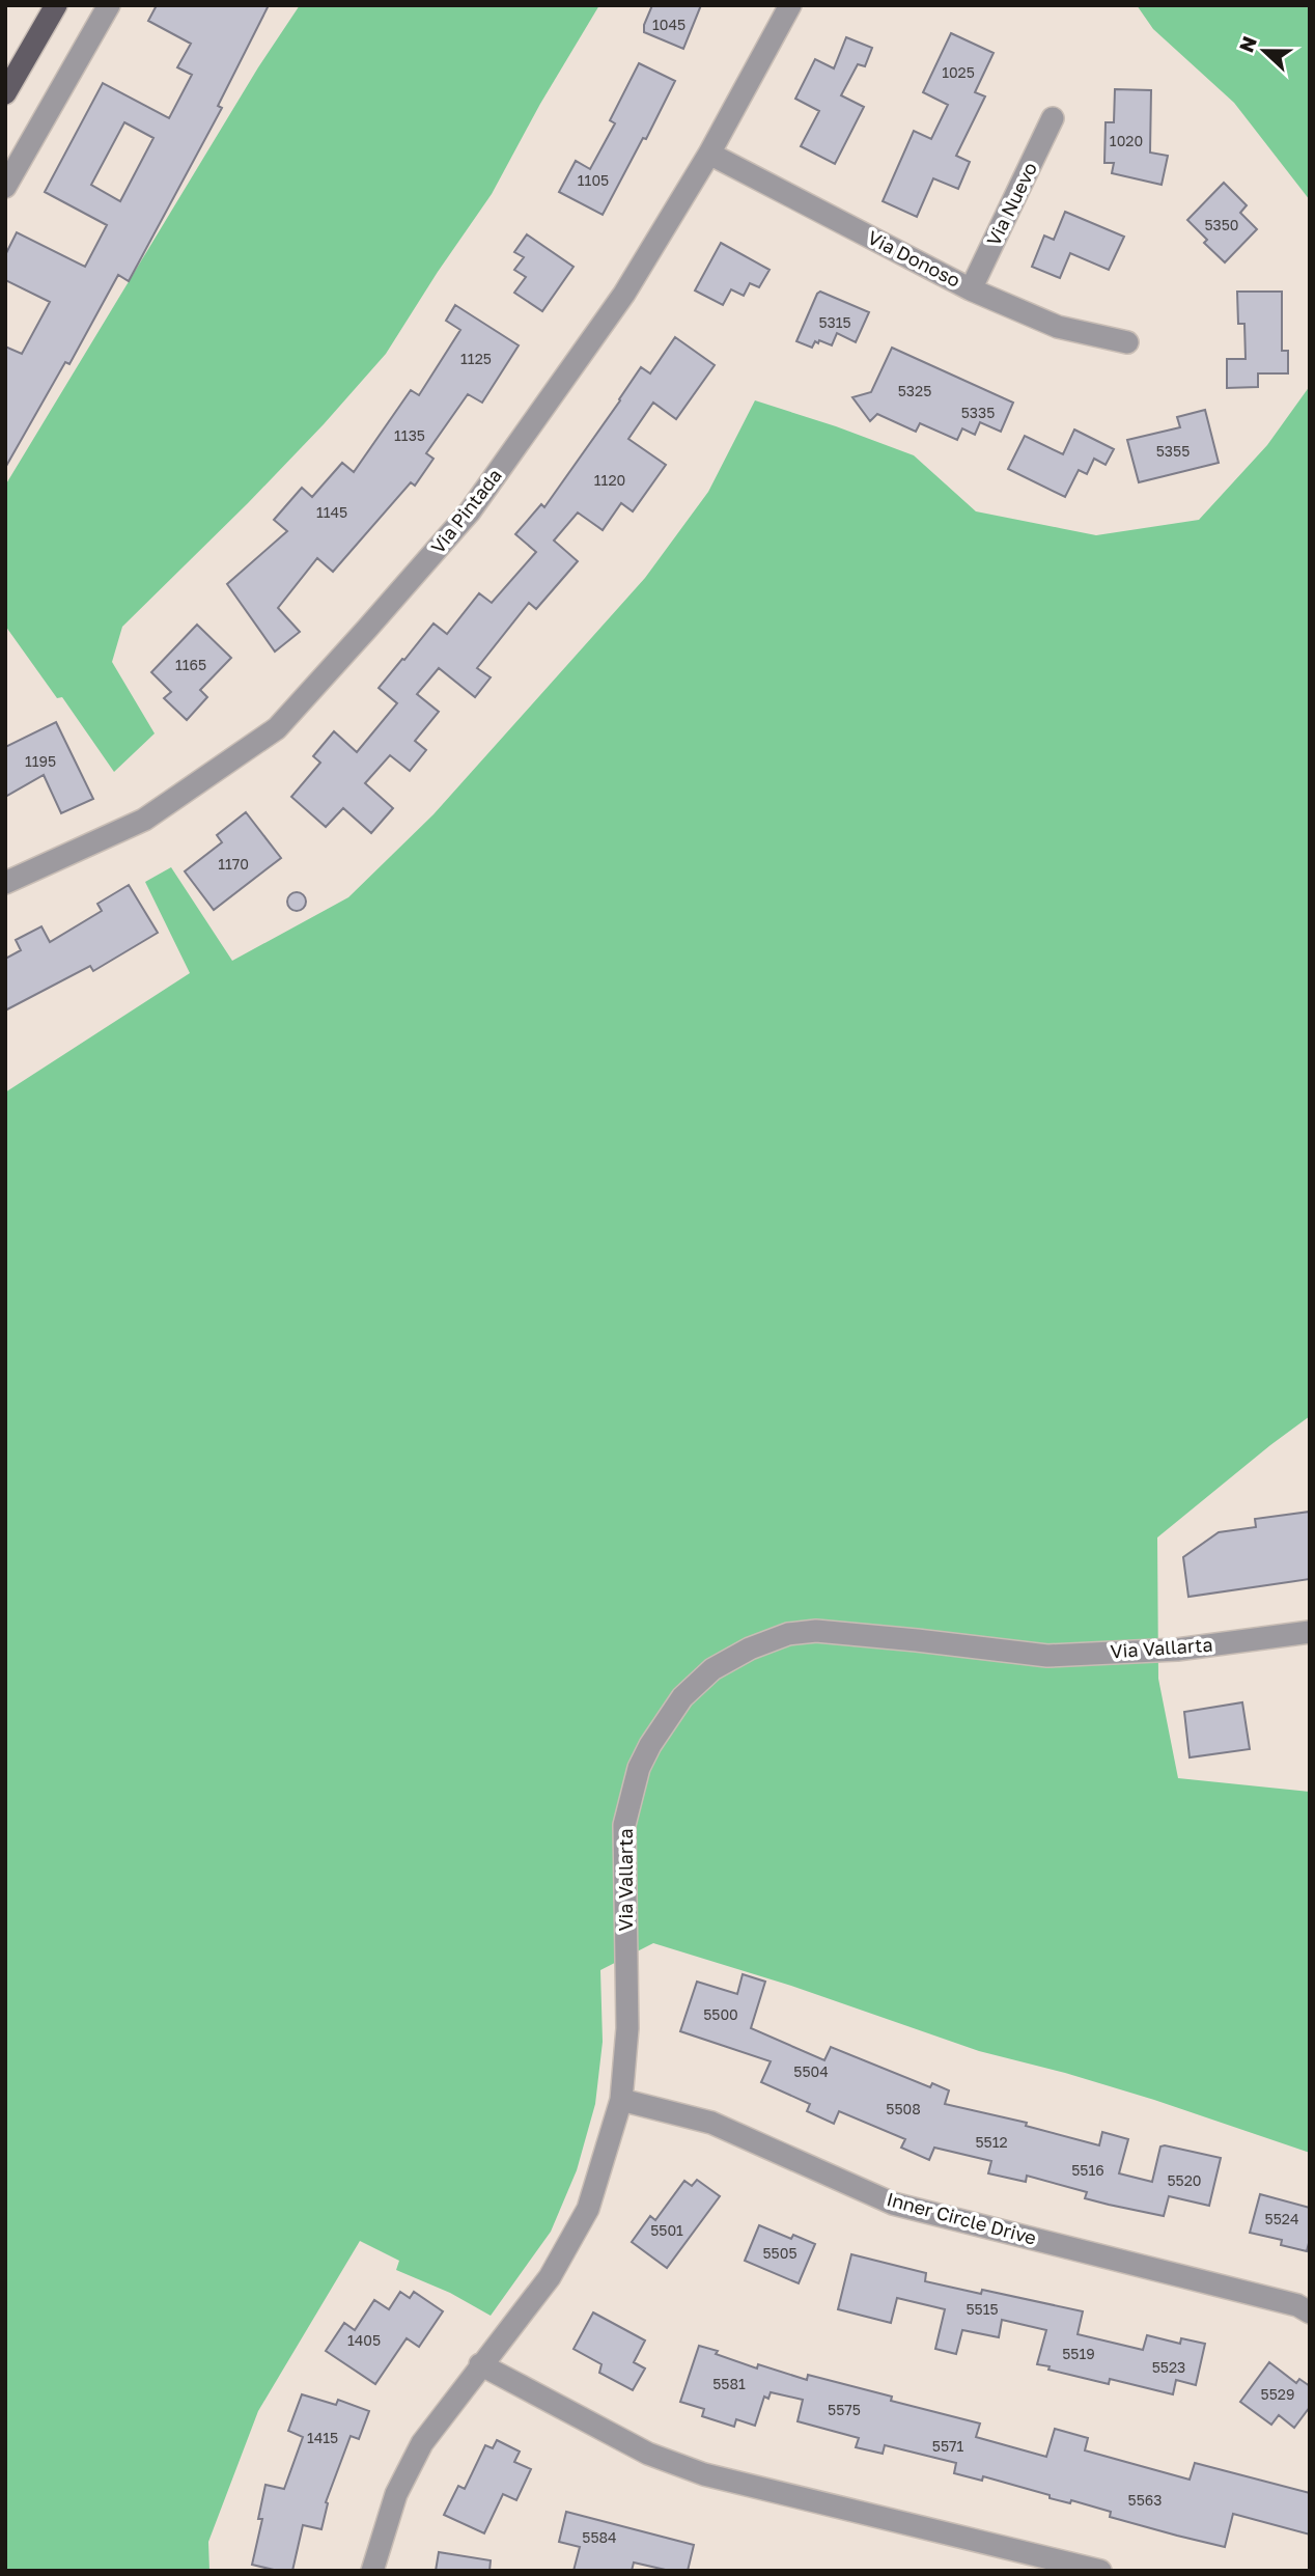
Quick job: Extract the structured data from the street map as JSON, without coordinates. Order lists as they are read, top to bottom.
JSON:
{
  "streets": {
    "street": [
      "Via Nuevo",
      "Via Donoso",
      "Via Pintada",
      "Via Vallarta",
      "Inner Circle Drive"
    ]
  },
  "crossings": [
    ["Via Nuevo", "Via Donoso"],
    ["Via Donoso", "Via Pintada"],
    ["Via Vallarta", "Inner Circle Drive"]
  ],
  "house_numbers": [
    "1045",
    "1025",
    "1020",
    "1105",
    "5350",
    "5315",
    "1125",
    "5325",
    "5335",
    "1135",
    "5355",
    "1120",
    "1145",
    "1165",
    "1195",
    "1170",
    "5500",
    "5504",
    "5508",
    "5512",
    "5516",
    "5520",
    "5524",
    "5501",
    "5505",
    "5515",
    "1405",
    "5519",
    "5523",
    "5581",
    "5529",
    "5575",
    "1415",
    "5571",
    "5563",
    "5584"
  ],
  "north": "left"
}
